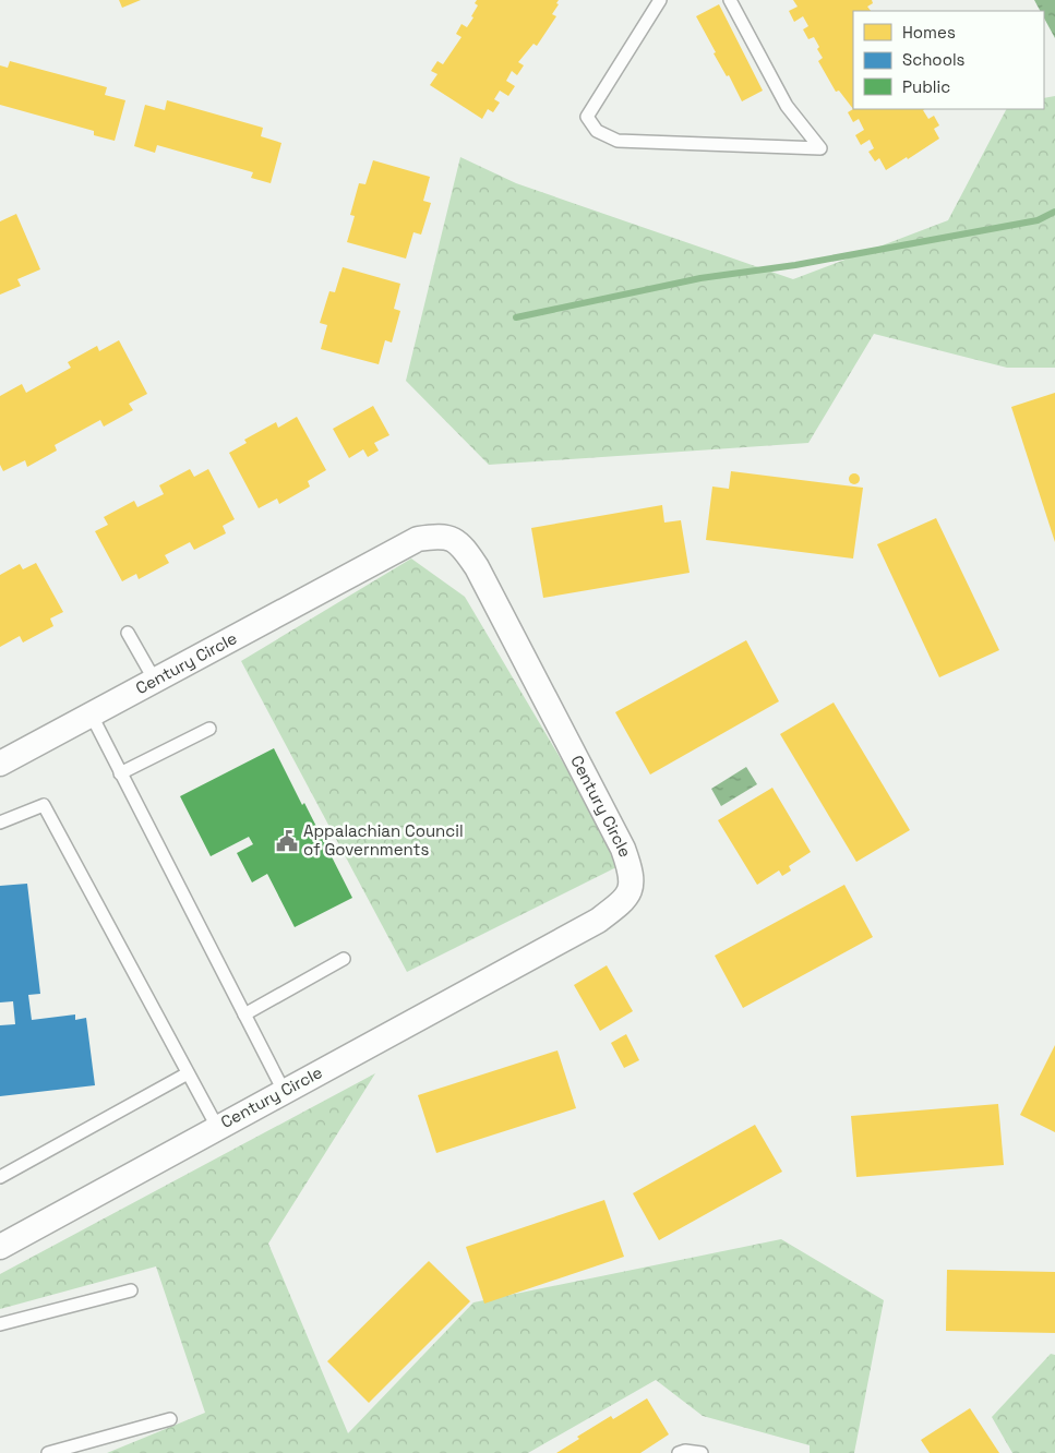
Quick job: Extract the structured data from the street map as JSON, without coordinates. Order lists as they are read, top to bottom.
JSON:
{
  "streets": {
    "street": ["Century Circle"]
  },
  "places": {
    "public building": ["Appalachian Council of Governments"]
  },
  "legend": ["Homes", "Schools", "Public"]
}
